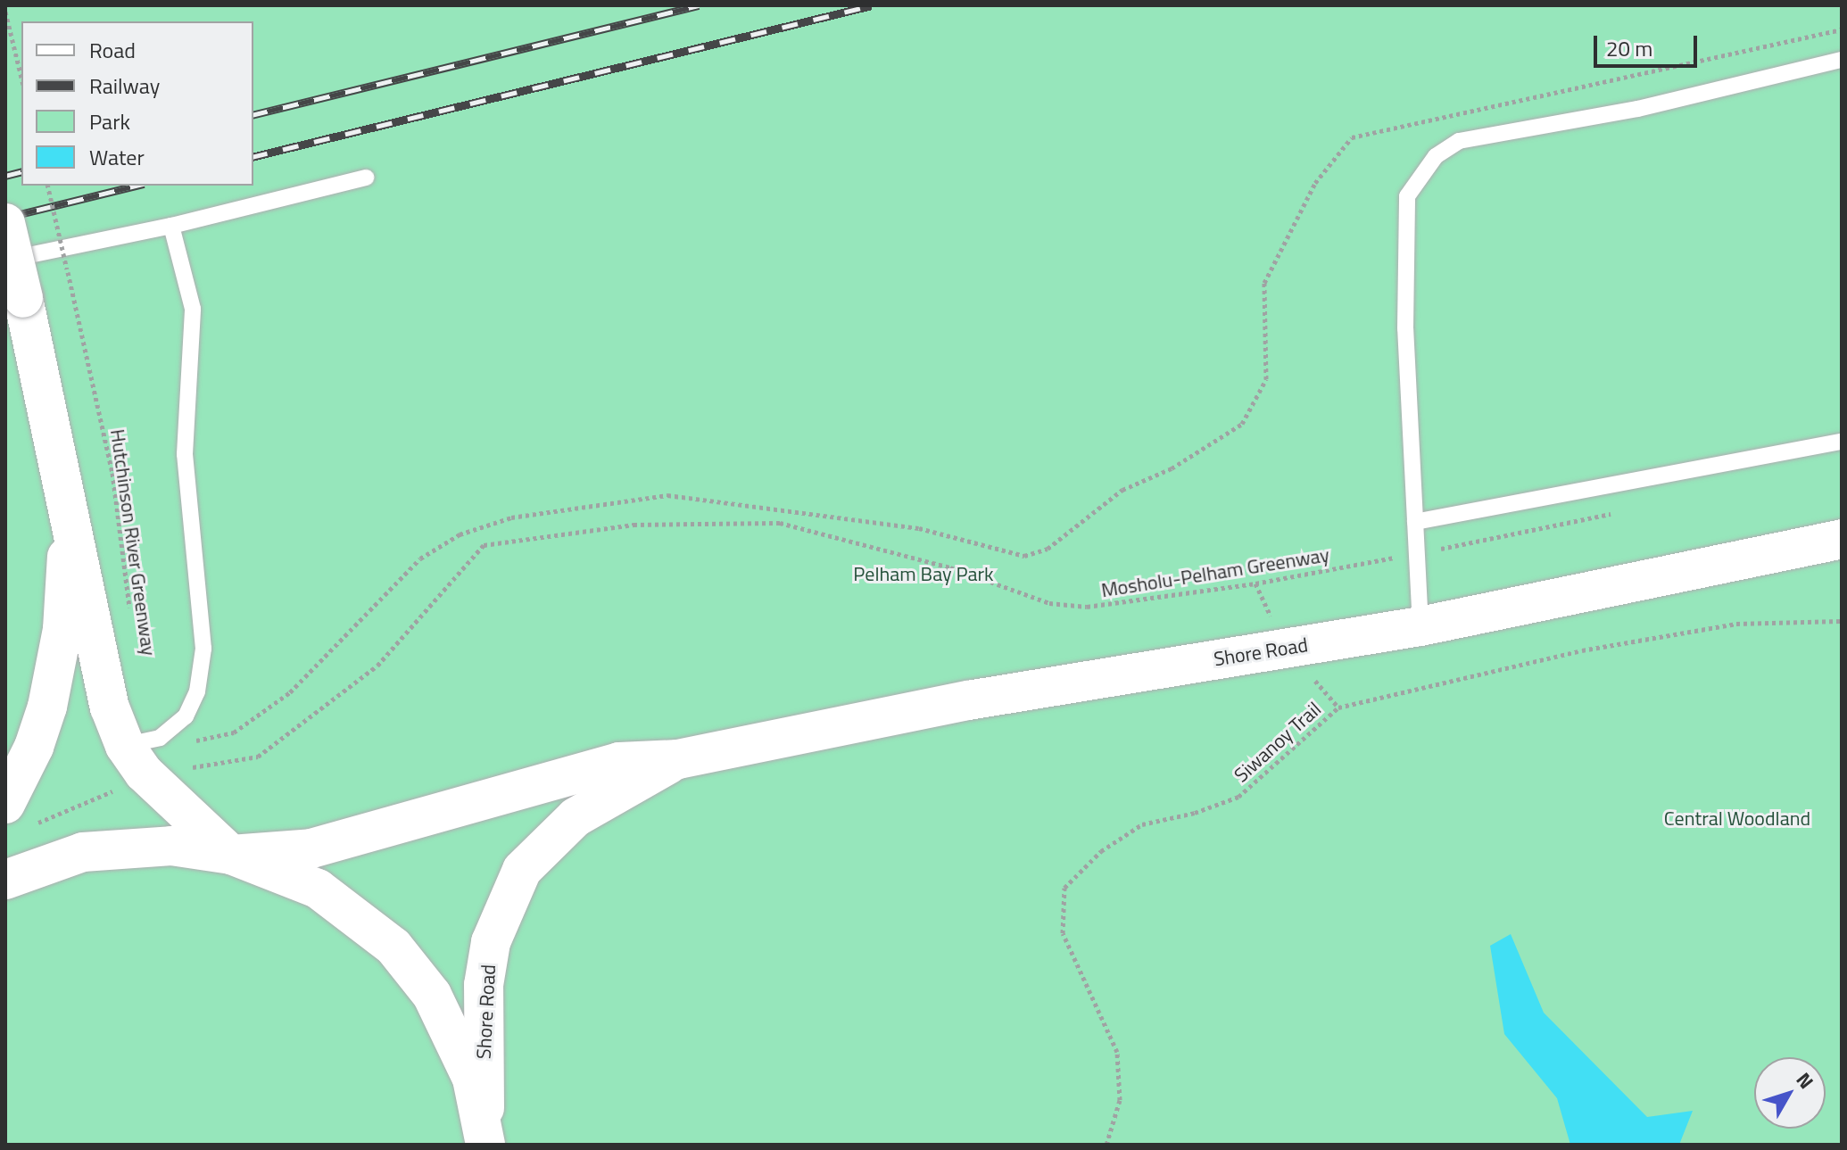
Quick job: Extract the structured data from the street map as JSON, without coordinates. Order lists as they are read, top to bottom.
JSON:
{
  "streets": {
    "main road": ["Shore Road"],
    "path": ["Hutchinson River Greenway", "Mosholu-Pelham Greenway", "Siwanoy Trail"]
  },
  "parks": ["Pelham Bay Park", "Central Woodland"],
  "legend": [
    "Road",
    "Railway",
    "Park",
    "Water"
  ],
  "scale_bar": "20 m",
  "north": "top right"
}
